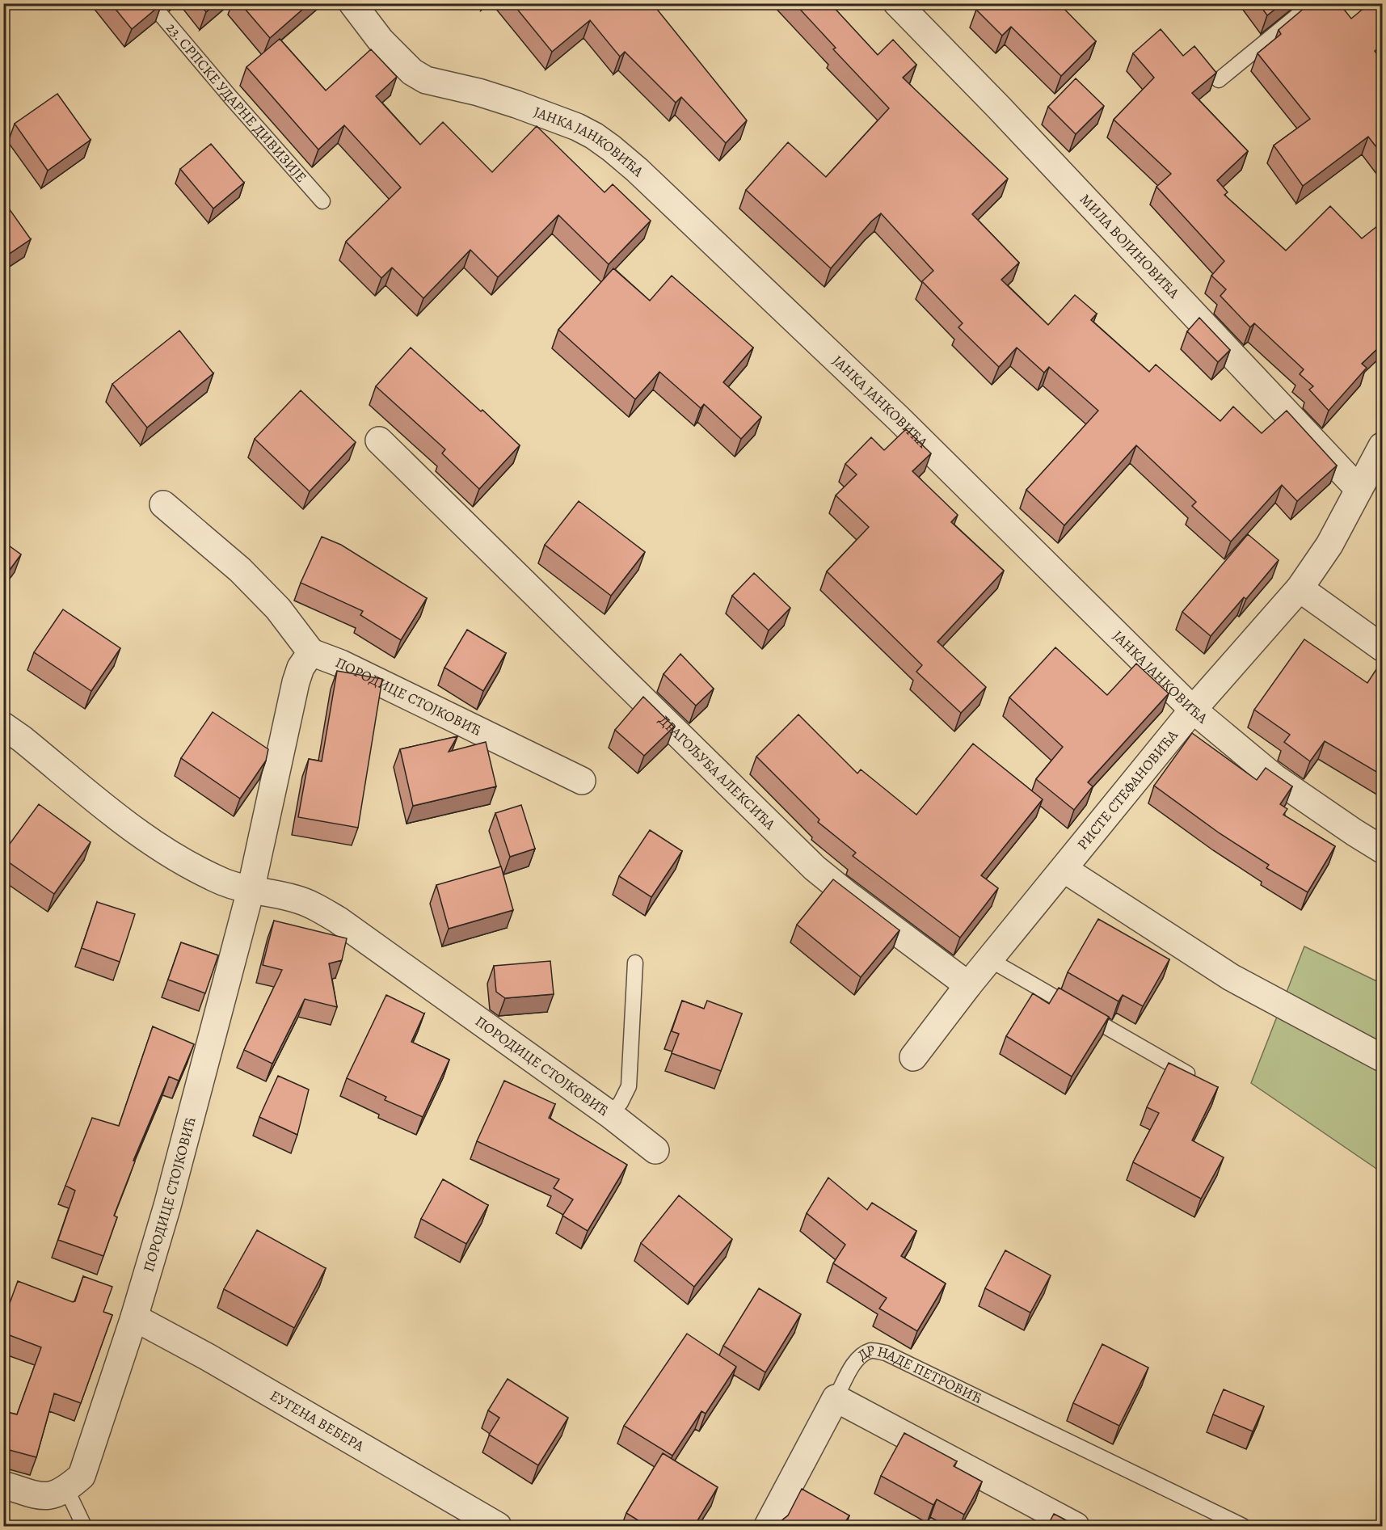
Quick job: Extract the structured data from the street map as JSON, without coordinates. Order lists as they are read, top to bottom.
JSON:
{
  "streets": {
    "street": [
      "ЈАНКА ЈАНКОВИЋА",
      "МИЛА ВОЈИНОВИЋА",
      "ПОРОДИЦЕ СТОЈКОВИЋ",
      "ДРАГОЉУБА АЛЕКСИЋА",
      "РИСТЕ СТЕФАНОВИЋА",
      "ЕУГЕНА ВЕБЕРА"
    ],
    "lane": ["23. СРПСКЕ УДАРНЕ ДИВИЗИЈЕ", "ДР НАДЕ ПЕТРОВИЋ"]
  },
  "crossings": [
    ["ЈАНКА ЈАНКОВИЋА", "РИСТЕ СТЕФАНОВИЋА"],
    ["МИЛА ВОЈИНОВИЋА", "РИСТЕ СТЕФАНОВИЋА"],
    ["ПОРОДИЦЕ СТОЈКОВИЋ", "ЕУГЕНА ВЕБЕРА"],
    ["ДРАГОЉУБА АЛЕКСИЋА", "РИСТЕ СТЕФАНОВИЋА"]
  ]
}
